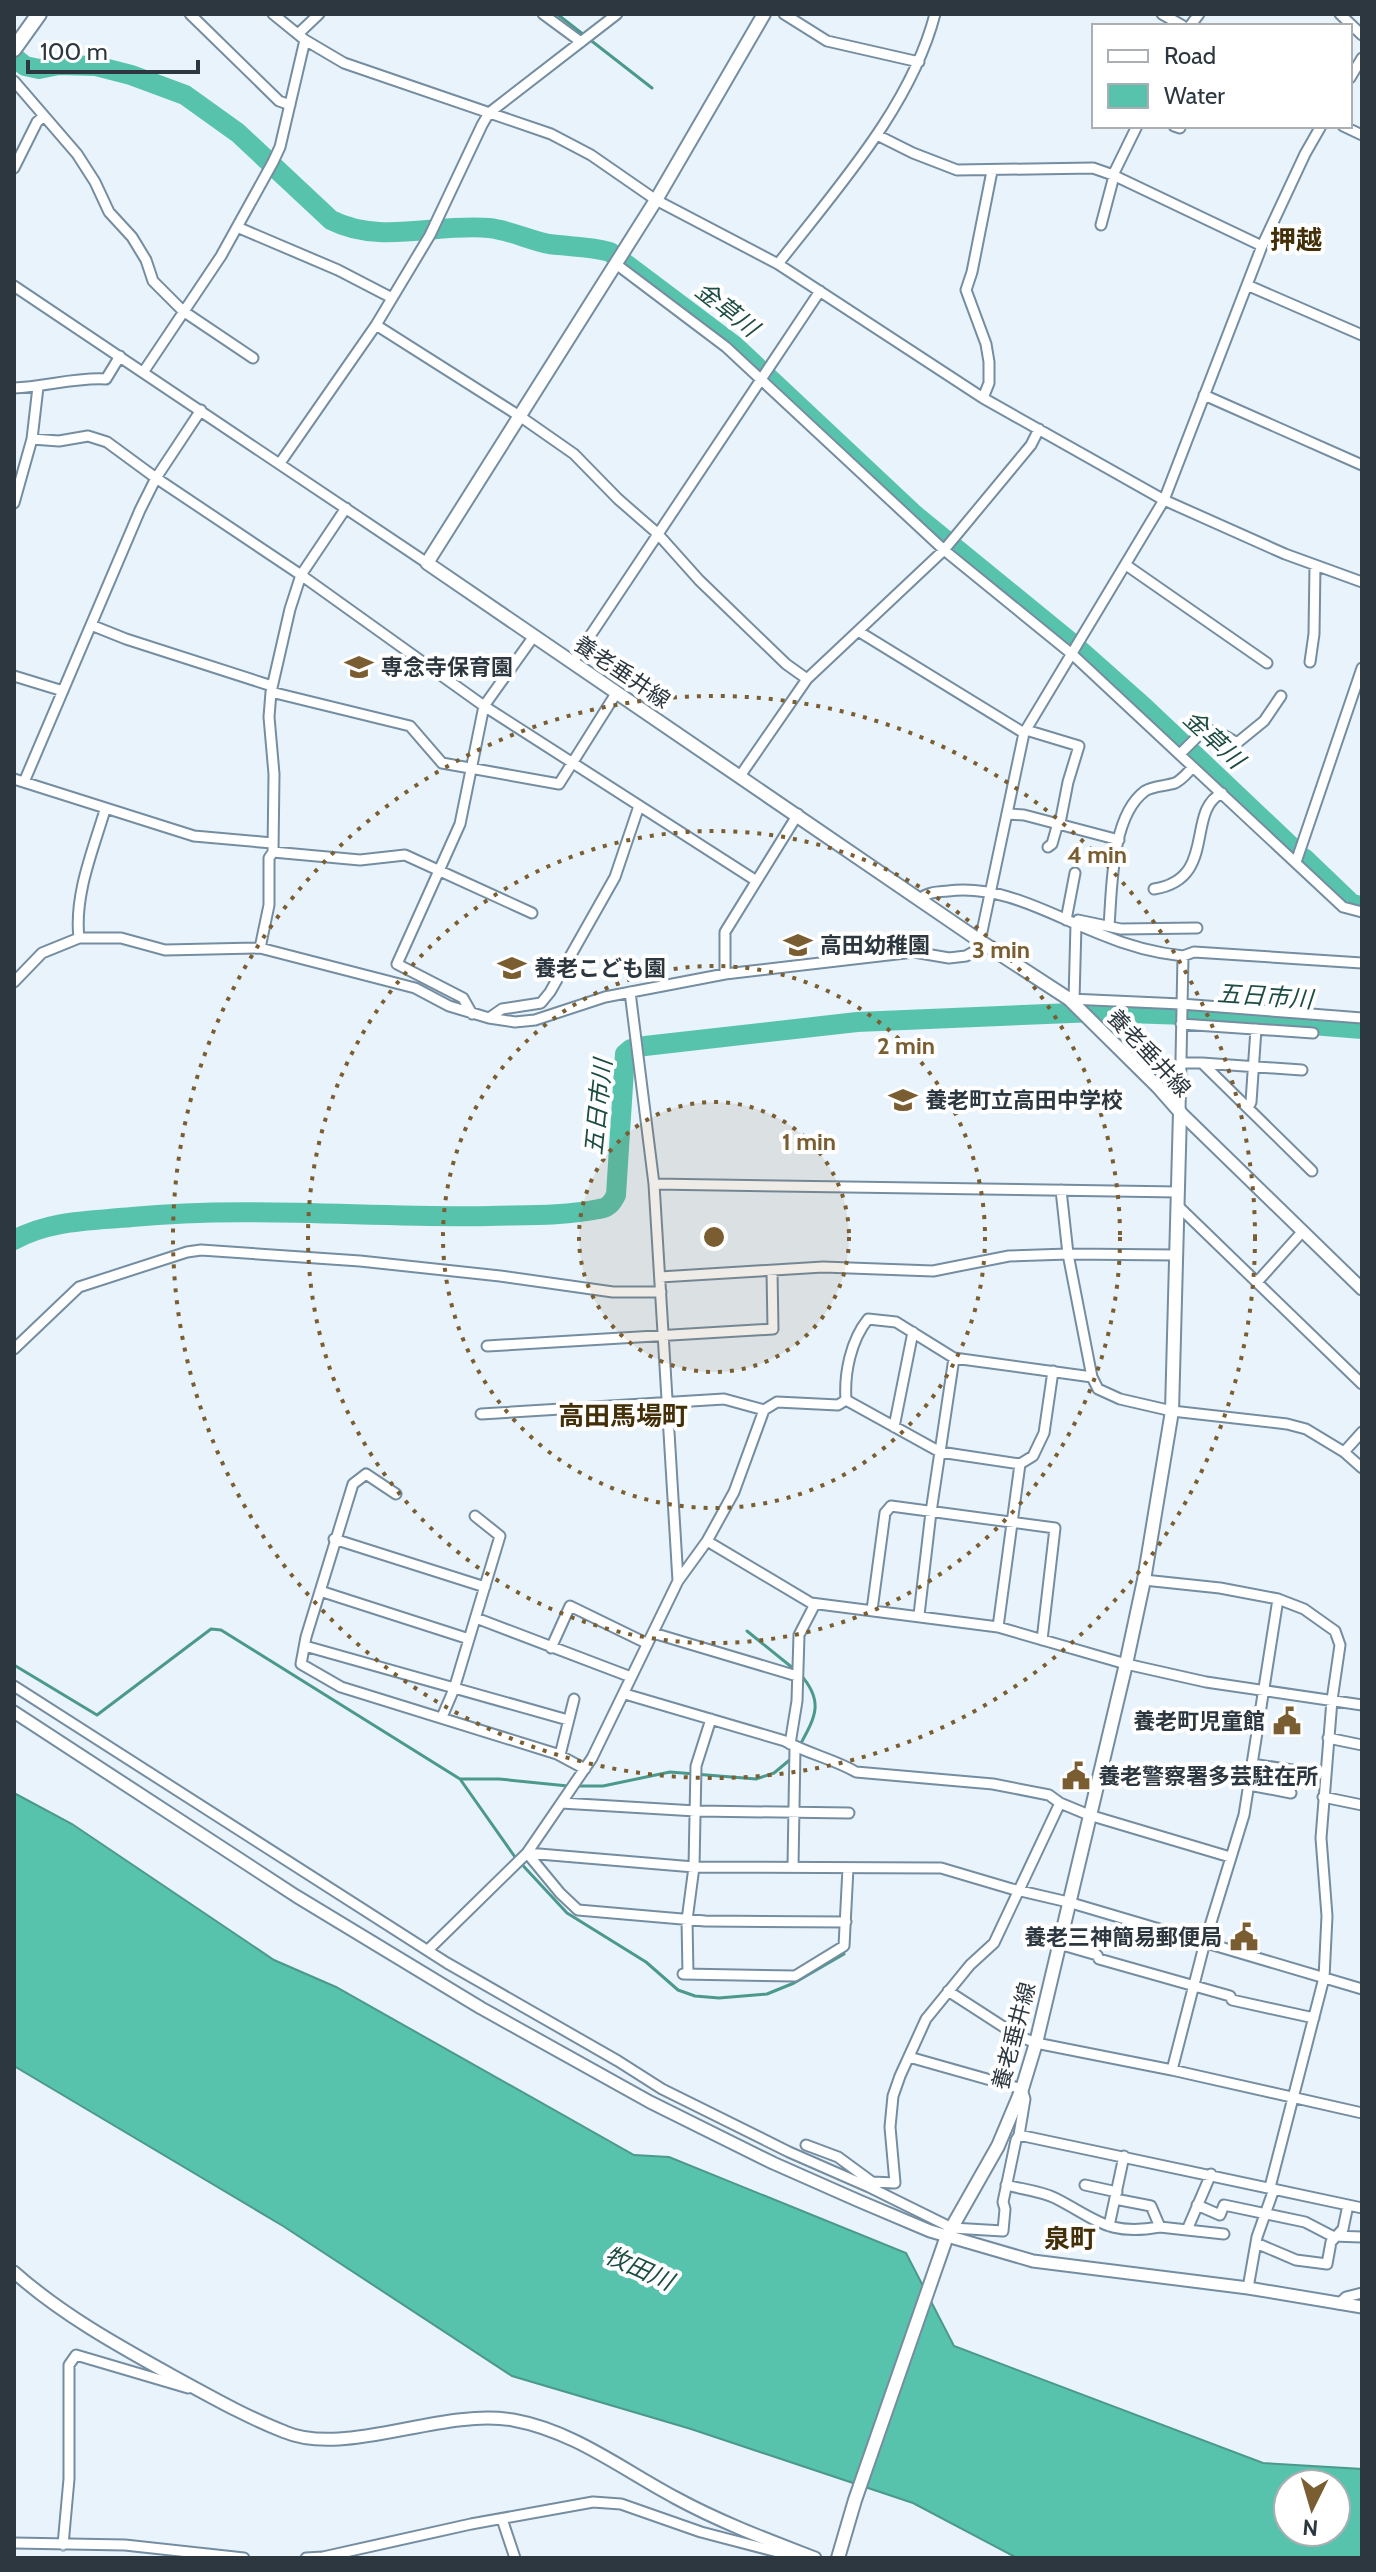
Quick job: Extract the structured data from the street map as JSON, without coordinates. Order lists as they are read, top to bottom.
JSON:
{
  "streets": {
    "main road": ["養老垂井線"]
  },
  "districts": ["押越", "高田馬場町", "泉町"],
  "water": ["金草川", "五日市川", "牧田川"],
  "places": {
    "school or university": [
      "専念寺保育園",
      "高田幼稚園",
      "養老こども園",
      "養老町立高田中学校"
    ],
    "public building": ["養老町児童館", "養老警察署多芸駐在所", "養老三神簡易郵便局"]
  },
  "legend": ["Road", "Water"],
  "scale_bar": "100 m",
  "north": "bottom",
  "rings": [
    "4 min",
    "3 min",
    "2 min",
    "1 min"
  ]
}
